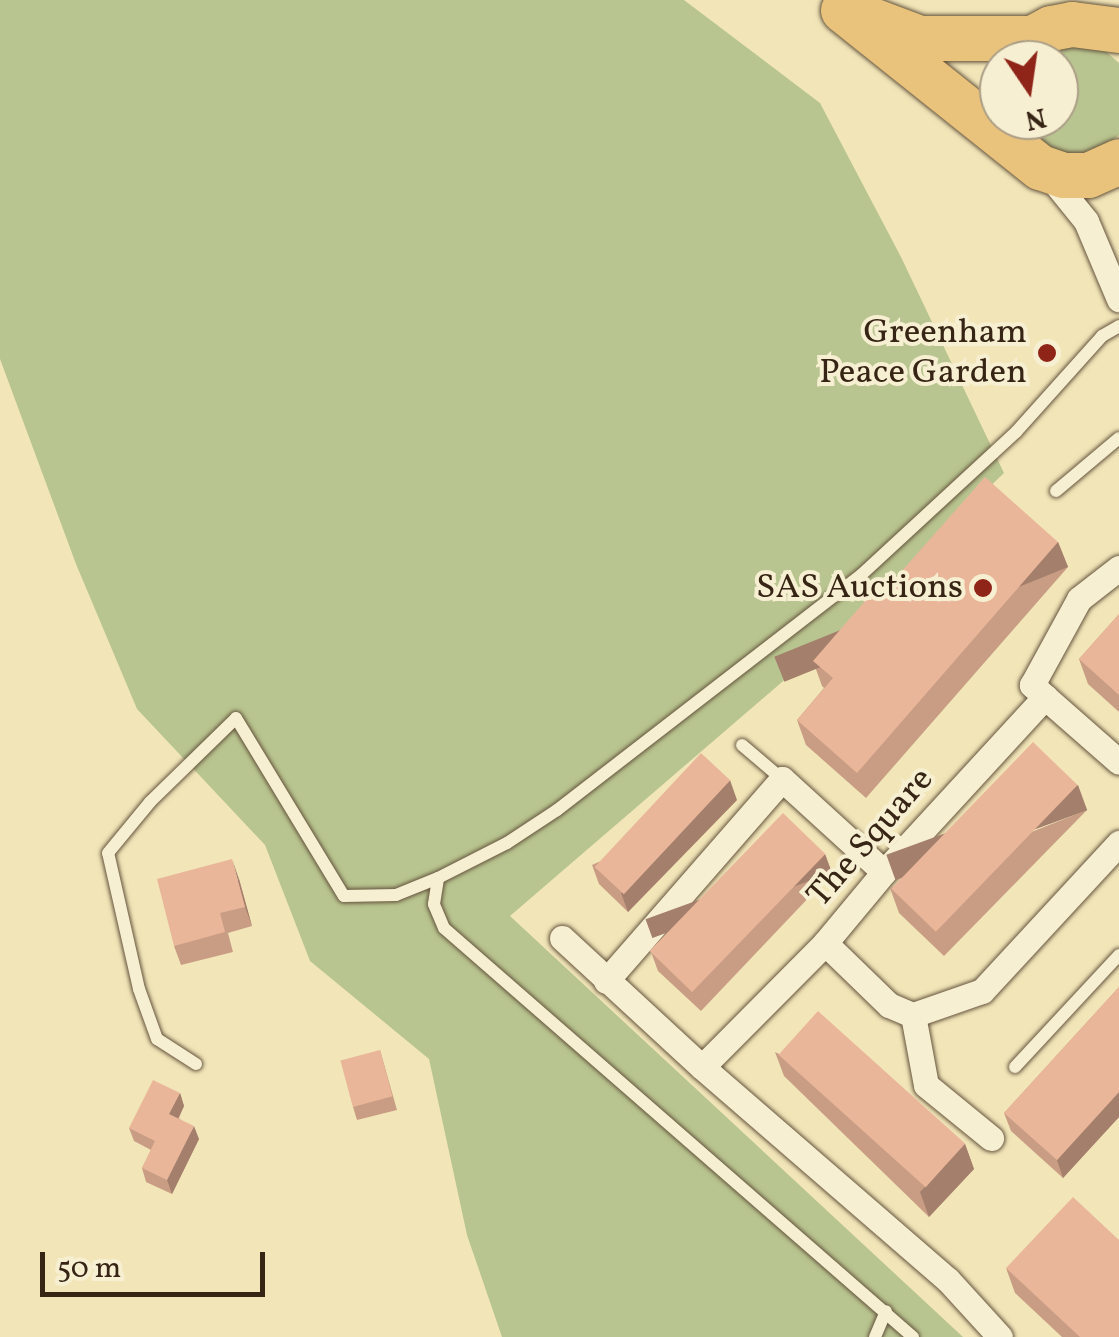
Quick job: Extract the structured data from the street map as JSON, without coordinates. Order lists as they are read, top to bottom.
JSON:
{
  "streets": {
    "street": ["The Square"]
  },
  "places": ["Greenham Peace Garden", "SAS Auctions"],
  "scale_bar": "50 m",
  "north": "bottom"
}
